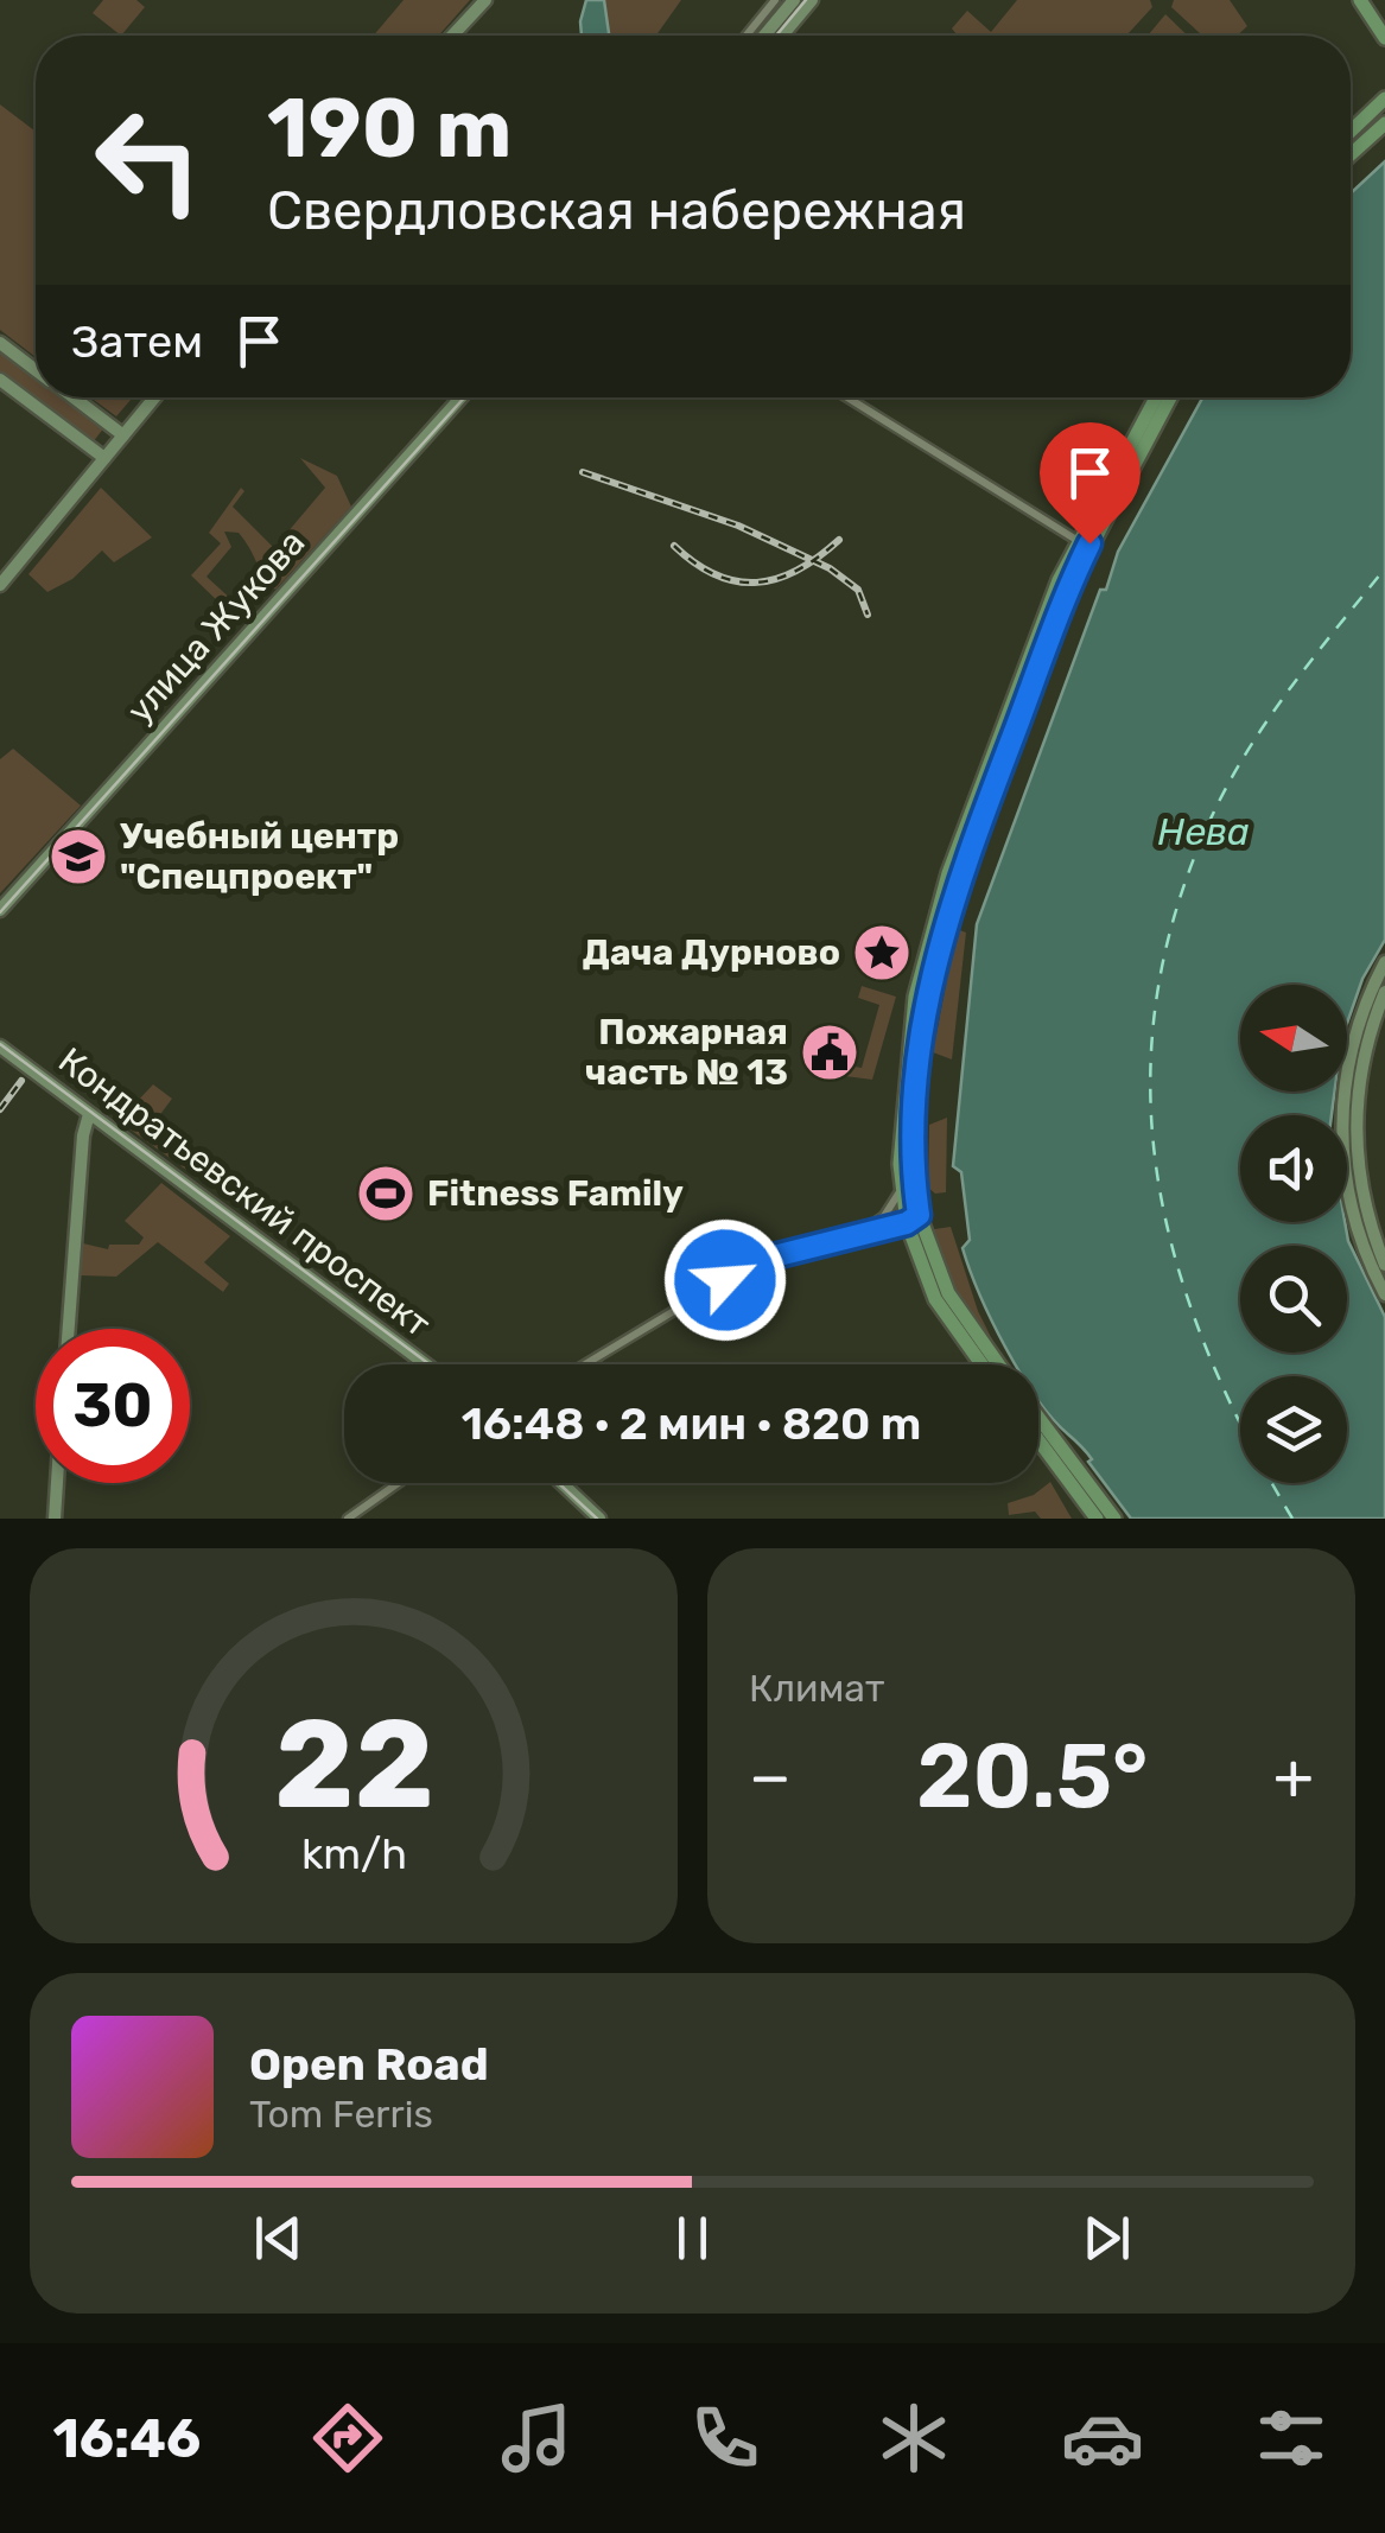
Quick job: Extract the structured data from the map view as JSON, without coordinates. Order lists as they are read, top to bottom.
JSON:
{
  "streets": {
    "main road": ["улица Жукова", "Кондратьевский проспект"]
  },
  "water": ["Нева"],
  "places": {
    "school or university": ["Учебный центр \"Спецпроект\""],
    "place": ["Дача Дурново"],
    "public building": ["Пожарная часть № 13"],
    "sports": ["Fitness Family"]
  },
  "north": "left",
  "page": {
    "turn": ["190 m", "Свердловская набережная"],
    "then": "Затем",
    "limit": "30",
    "trip": "16:48 · 2 мин · 820 m",
    "tile": "Климат",
    "heat": ["−", "20.5°", "+"],
    "song": ["Open Road", "Tom Ferris"],
    "tabs": "16:46",
    "gauge": ["22", "km/h"]
  }
}
